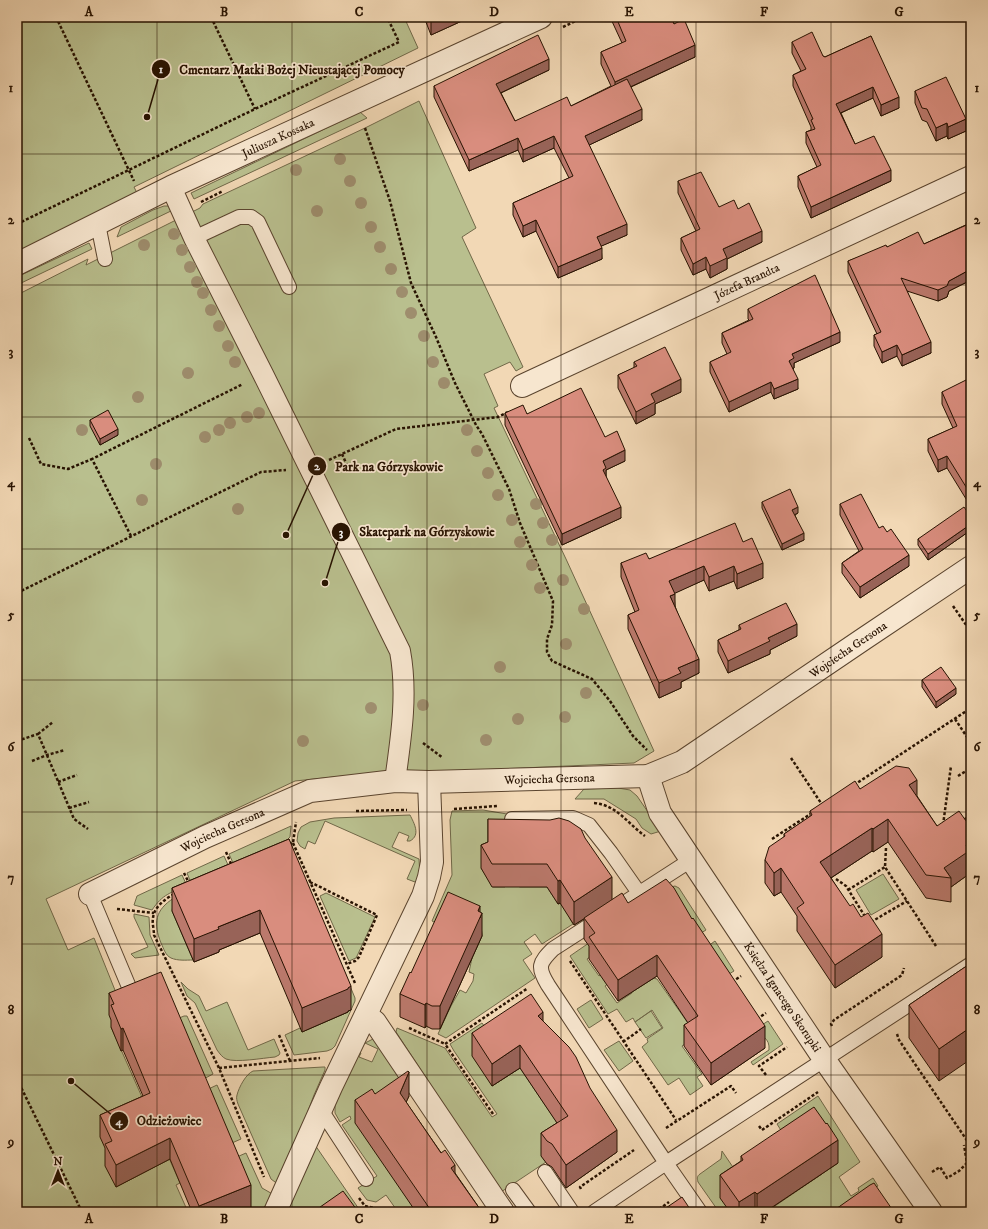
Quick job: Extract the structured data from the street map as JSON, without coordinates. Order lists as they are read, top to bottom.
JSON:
{
  "streets": {
    "street": [
      "Juliusza Kossaka",
      "Józefa Brandta",
      "Wojciecha Gersona",
      "Księdza Ignacego Skorupki"
    ]
  },
  "crossings": [
    ["Wojciecha Gersona", "Księdza Ignacego Skorupki"]
  ],
  "places": [
    "Cmentarz Matki Bożej Nieustającej Pomocy",
    "Park na Górzyskowie",
    "Skatepark na Górzyskowie",
    "Odzieżowiec"
  ],
  "north": "top",
  "grid": {
    "columns": [
      "A",
      "B",
      "C",
      "D",
      "E",
      "F",
      "G"
    ],
    "rows": [
      "1",
      "2",
      "3",
      "4",
      "5",
      "6",
      "7",
      "8",
      "9"
    ]
  }
}
